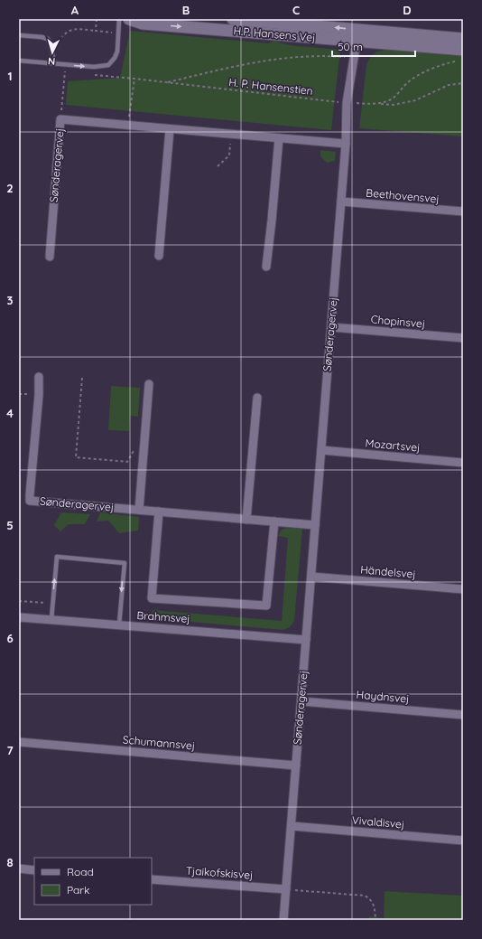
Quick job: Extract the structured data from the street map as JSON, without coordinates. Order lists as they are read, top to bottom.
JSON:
{
  "streets": {
    "street": [
      "H.P. Hansens Vej",
      "Sønderagervej",
      "Beethovensvej",
      "Chopinsvej",
      "Mozartsvej",
      "Händelsvej",
      "Brahmsvej",
      "Haydnsvej",
      "Schumannsvej",
      "Vivaldisvej",
      "Tjaikofskisvej"
    ],
    "path": ["H. P. Hansenstien"]
  },
  "crossings": [
    ["H.P. Hansens Vej", "Sønderagervej"],
    ["H. P. Hansenstien", "Sønderagervej"],
    ["Sønderagervej", "Beethovensvej"],
    ["Sønderagervej", "Chopinsvej"],
    ["Sønderagervej", "Mozartsvej"],
    ["Sønderagervej", "Händelsvej"],
    ["Sønderagervej", "Brahmsvej"],
    ["Sønderagervej", "Haydnsvej"],
    ["Sønderagervej", "Schumannsvej"],
    ["Sønderagervej", "Vivaldisvej"],
    ["Sønderagervej", "Tjaikofskisvej"]
  ],
  "legend": ["Road", "Park"],
  "scale_bar": "50 m",
  "north": "bottom",
  "grid": {
    "columns": [
      "A",
      "B",
      "C",
      "D"
    ],
    "rows": [
      "1",
      "2",
      "3",
      "4",
      "5",
      "6",
      "7",
      "8"
    ]
  }
}
